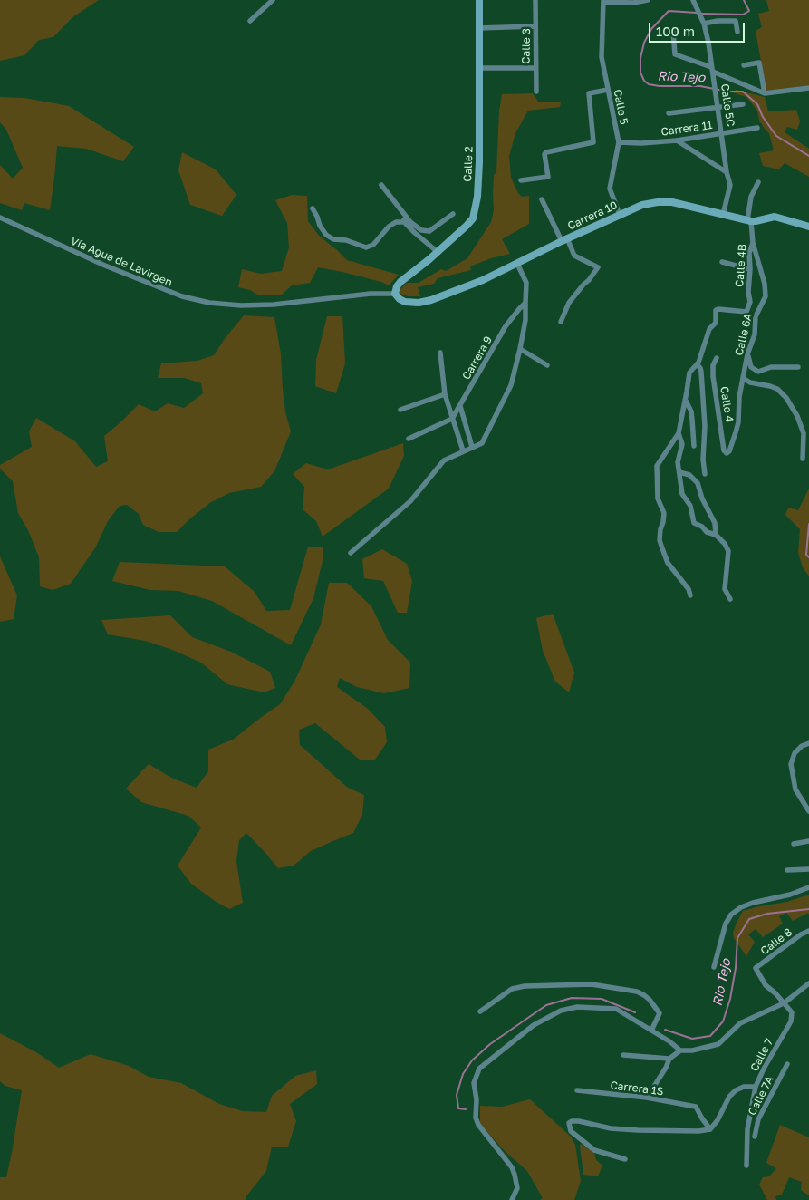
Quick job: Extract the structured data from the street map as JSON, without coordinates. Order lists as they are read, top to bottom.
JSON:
{
  "streets": {
    "street": [
      "Calle 3",
      "Calle 5C",
      "Calle 5",
      "Carrera 11",
      "Calle 2",
      "Carrera 10",
      "Vía Agua de Lavirgen",
      "Calle 4B",
      "Calle 6A",
      "Carrera 9",
      "Calle 4",
      "Calle 8",
      "Calle 7",
      "Carrera 1S",
      "Calle 7A"
    ]
  },
  "crossings": [
    ["Calle 5C", "Carrera 11"],
    ["Calle 5C", "Carrera 10"],
    ["Calle 5", "Carrera 11"],
    ["Calle 5", "Carrera 10"],
    ["Calle 2", "Carrera 10"],
    ["Calle 2", "Vía Agua de Lavirgen"],
    ["Carrera 10", "Vía Agua de Lavirgen"],
    ["Carrera 10", "Calle 4B"],
    ["Calle 4B", "Calle 6A"],
    ["Calle 6A", "Calle 4"],
    ["Calle 8", "Calle 7"]
  ],
  "water": ["Rio Tejo"],
  "scale_bar": "100 m"
}
